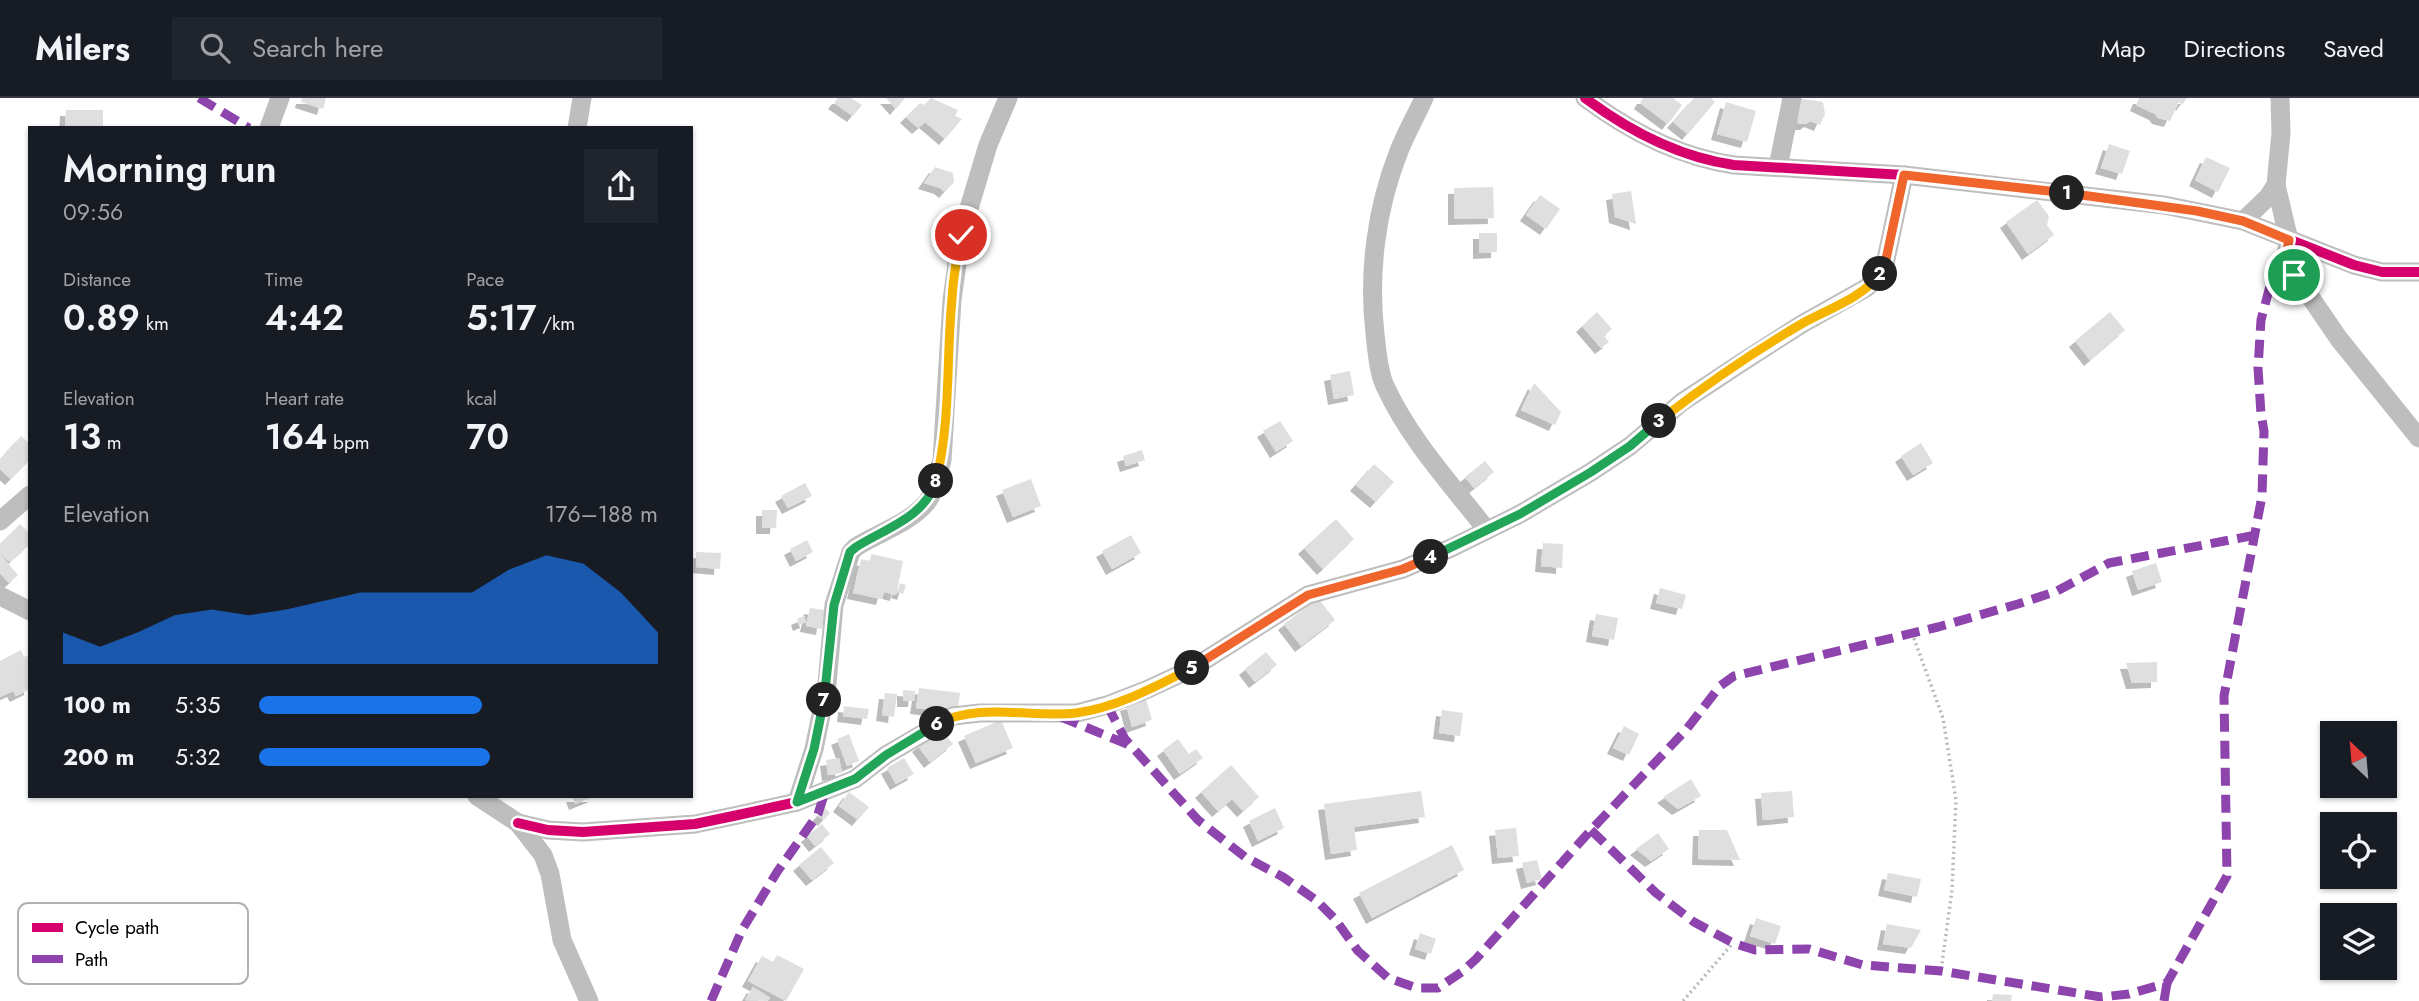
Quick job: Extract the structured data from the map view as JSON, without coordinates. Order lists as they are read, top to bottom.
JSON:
{
  "legend": ["Cycle path", "Path"],
  "north": "top left",
  "page": {
    "header": "Milers",
    "search": "Search here",
    "nav": ["Map", "Directions", "Saved"],
    "heading": ["Morning run", "09:56"],
    "pins": [
      "1",
      "2",
      "3",
      "8",
      "4",
      "5",
      "7",
      "6"
    ],
    "stats": [
      ["Distance", "0.89 km"],
      ["Time", "4:42"],
      ["Pace", "5:17 /km"],
      ["Elevation", "13 m"],
      ["Heart rate", "164 bpm"],
      ["kcal", "70"]
    ],
    "chart": ["Elevation", "176–188 m"],
    "list": [
      {
        "name": "100 m",
        "note": "5:35"
      },
      {
        "name": "200 m",
        "note": "5:32"
      }
    ]
  }
}
